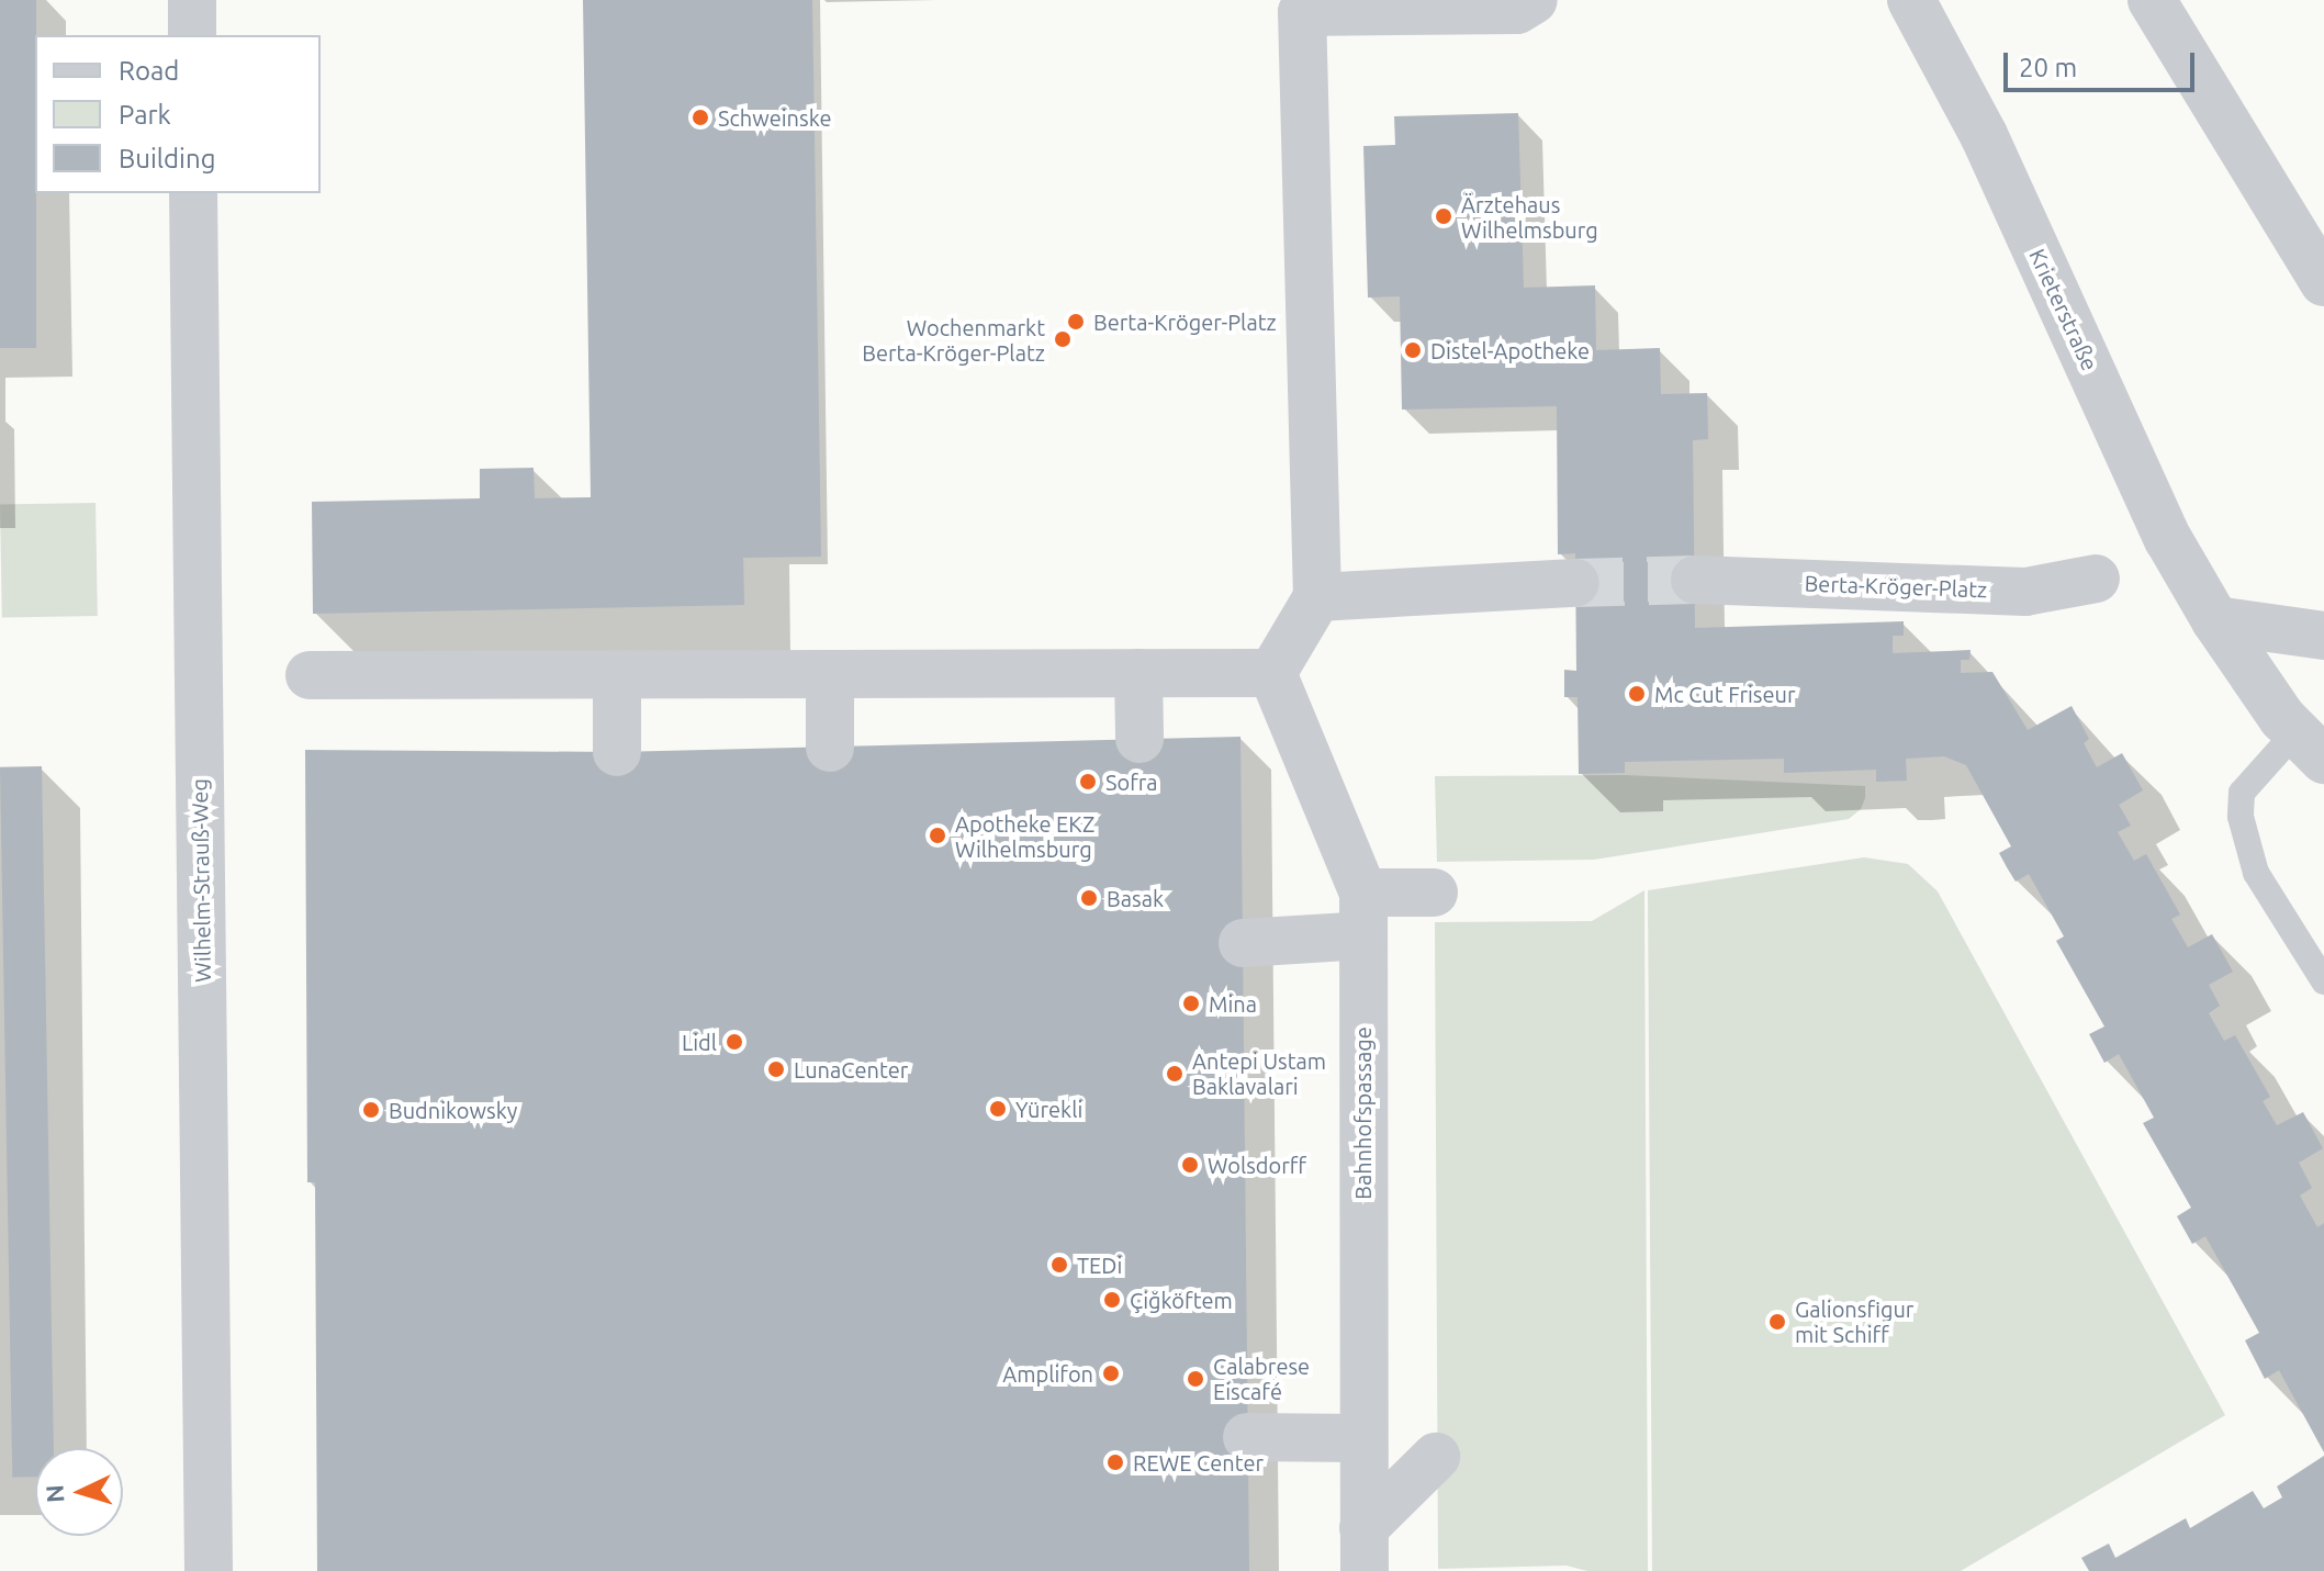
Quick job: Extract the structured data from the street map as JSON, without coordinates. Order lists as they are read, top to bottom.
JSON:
{
  "streets": {
    "street": [
      "Krieterstraße",
      "Berta-Kröger-Platz",
      "Wilhelm-Strauß-Weg",
      "Bahnhofspassage"
    ]
  },
  "places": [
    "Schweinske",
    "Ärztehaus Wilhelmsburg",
    "Berta-Kröger-Platz",
    "Wochenmarkt Berta-Kröger-Platz",
    "Distel-Apotheke",
    "Mc Cut Friseur",
    "Sofra",
    "Apotheke EKZ Wilhelmsburg",
    "Basak",
    "Mina",
    "Lidl",
    "LunaCenter",
    "Antepi Ustam Baklavalari",
    "Yürekli",
    "Budnikowsky",
    "Wolsdorff",
    "TEDi",
    "Çiğköftem",
    "Galionsfigur mit Schiff",
    "Amplifon",
    "Calabrese Eiscafé",
    "REWE Center"
  ],
  "legend": ["Road", "Park", "Building"],
  "scale_bar": "20 m",
  "north": "left"
}
